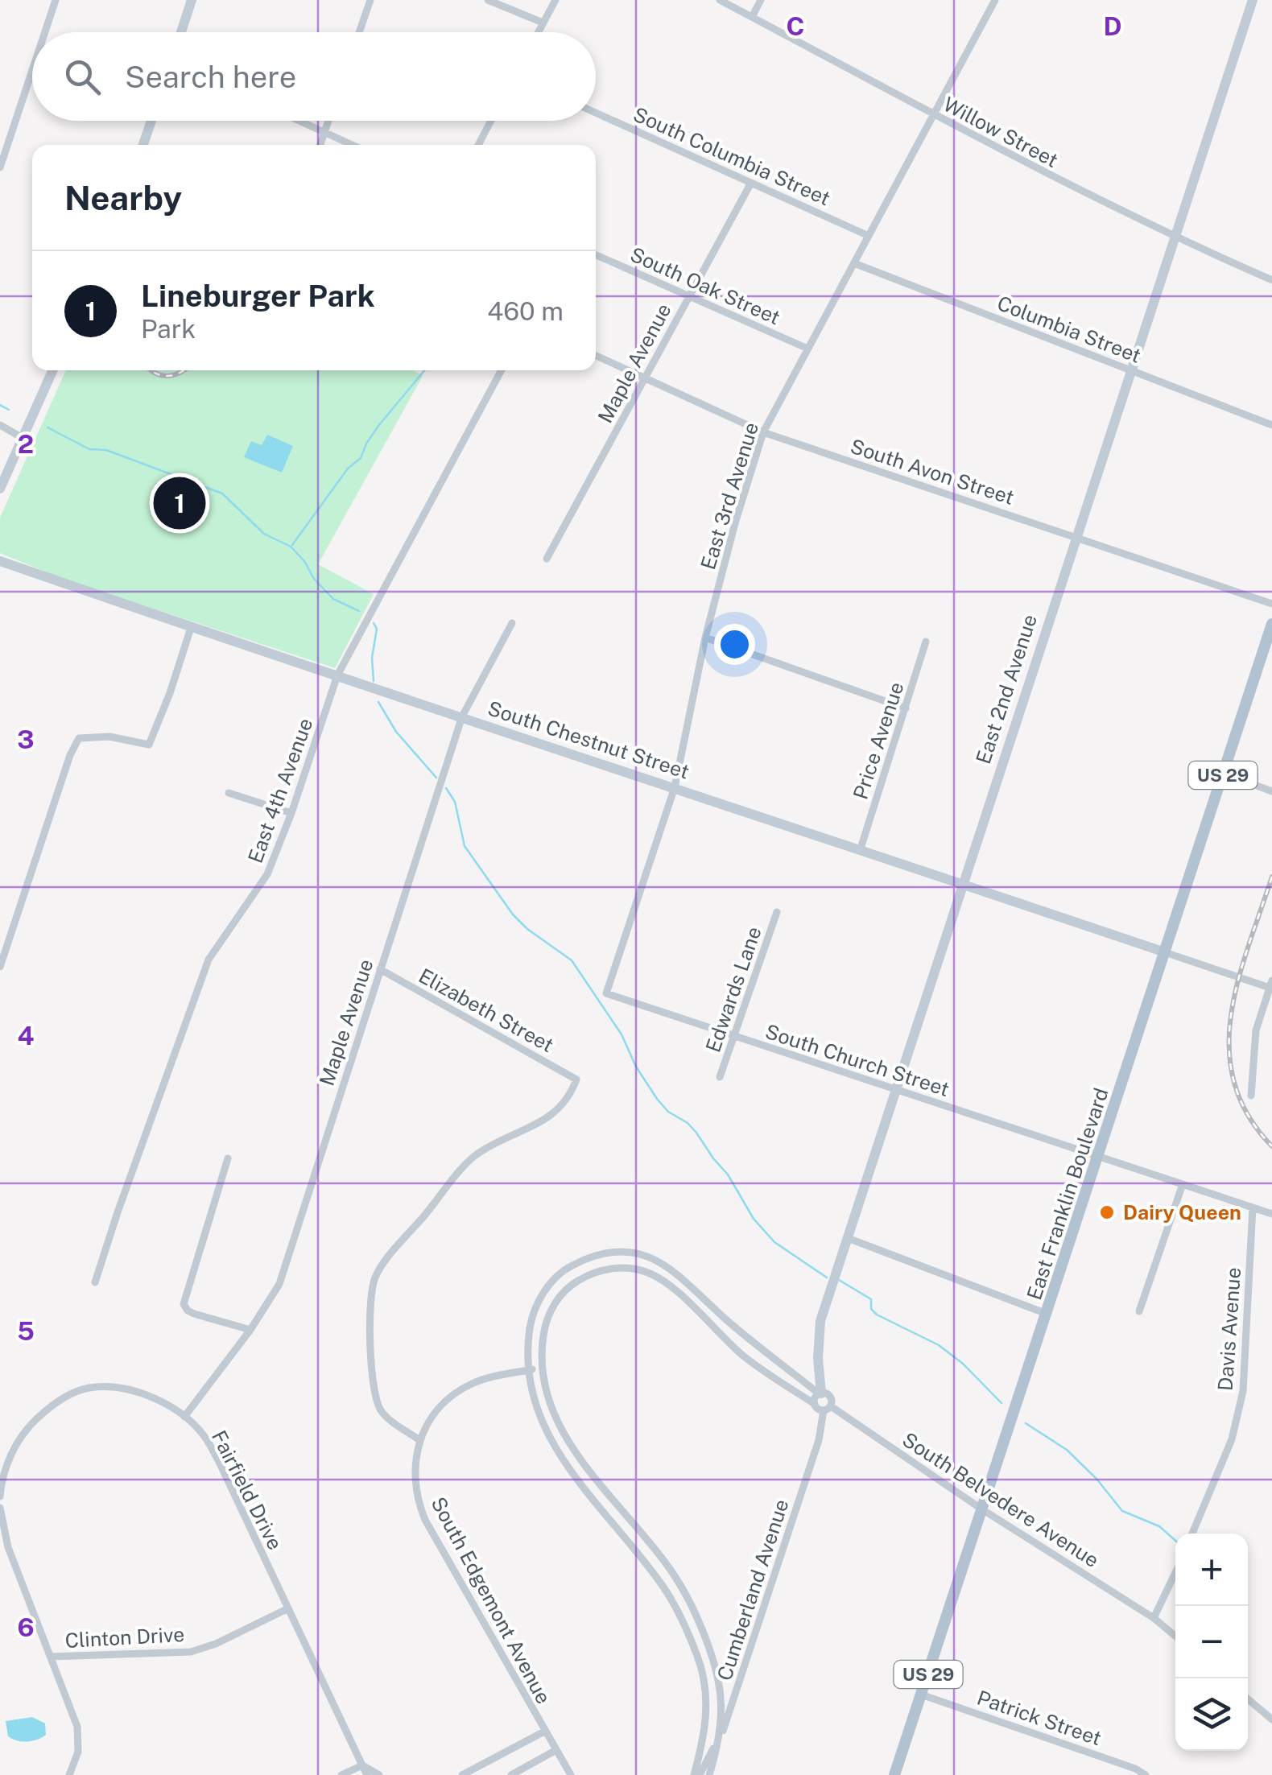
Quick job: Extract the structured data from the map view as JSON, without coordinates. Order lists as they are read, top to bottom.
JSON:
{
  "streets": {
    "main road": ["US 29", "East Franklin Boulevard"],
    "street": [
      "Willow Street",
      "South Columbia Street",
      "South Oak Street",
      "Columbia Street",
      "Maple Avenue",
      "South Avon Street",
      "East 3rd Avenue",
      "East 2nd Avenue",
      "South Chestnut Street",
      "Price Avenue",
      "East 4th Avenue",
      "Edwards Lane",
      "Elizabeth Street",
      "South Church Street",
      "Davis Avenue",
      "Fairfield Drive",
      "South Belvedere Avenue",
      "Cumberland Avenue",
      "South Edgemont Avenue",
      "Clinton Drive",
      "Patrick Street"
    ]
  },
  "crossings": [
    ["Willow Street", "East 3rd Avenue"],
    ["Willow Street", "East 2nd Avenue"],
    ["South Columbia Street", "Maple Avenue"],
    ["South Columbia Street", "East 3rd Avenue"],
    ["South Oak Street", "Maple Avenue"],
    ["South Oak Street", "East 3rd Avenue"],
    ["Columbia Street", "East 3rd Avenue"],
    ["Columbia Street", "East 2nd Avenue"],
    ["Maple Avenue", "South Avon Street"],
    ["Maple Avenue", "South Chestnut Street"],
    ["Maple Avenue", "Elizabeth Street"],
    ["Maple Avenue", "Fairfield Drive"],
    ["South Avon Street", "East 3rd Avenue"],
    ["South Avon Street", "East 2nd Avenue"],
    ["East 3rd Avenue", "South Chestnut Street"],
    ["East 3rd Avenue", "South Church Street"],
    ["East 2nd Avenue", "South Chestnut Street"],
    ["East 2nd Avenue", "South Church Street"],
    ["East 2nd Avenue", "South Belvedere Avenue"],
    ["South Chestnut Street", "Price Avenue"],
    ["South Chestnut Street", "East 4th Avenue"],
    ["South Chestnut Street", "East Franklin Boulevard"],
    ["Edwards Lane", "South Church Street"],
    ["Elizabeth Street", "South Edgemont Avenue"],
    ["South Church Street", "East Franklin Boulevard"],
    ["South Church Street", "Davis Avenue"],
    ["East Franklin Boulevard", "South Belvedere Avenue"],
    ["East Franklin Boulevard", "Patrick Street"],
    ["Fairfield Drive", "Clinton Drive"],
    ["South Belvedere Avenue", "Cumberland Avenue"]
  ],
  "places": ["Dairy Queen"],
  "page": {
    "search": "Search here",
    "heading": "Nearby",
    "list": [
      {
        "mark": "1",
        "name": "Lineburger Park",
        "note": "Park",
        "value": "460 m"
      }
    ],
    "pins": "1",
    "map_buttons": ["+", "−"]
  },
  "grid": {
    "columns": ["C", "D"],
    "rows": [
      "2",
      "3",
      "4",
      "5",
      "6"
    ]
  }
}
